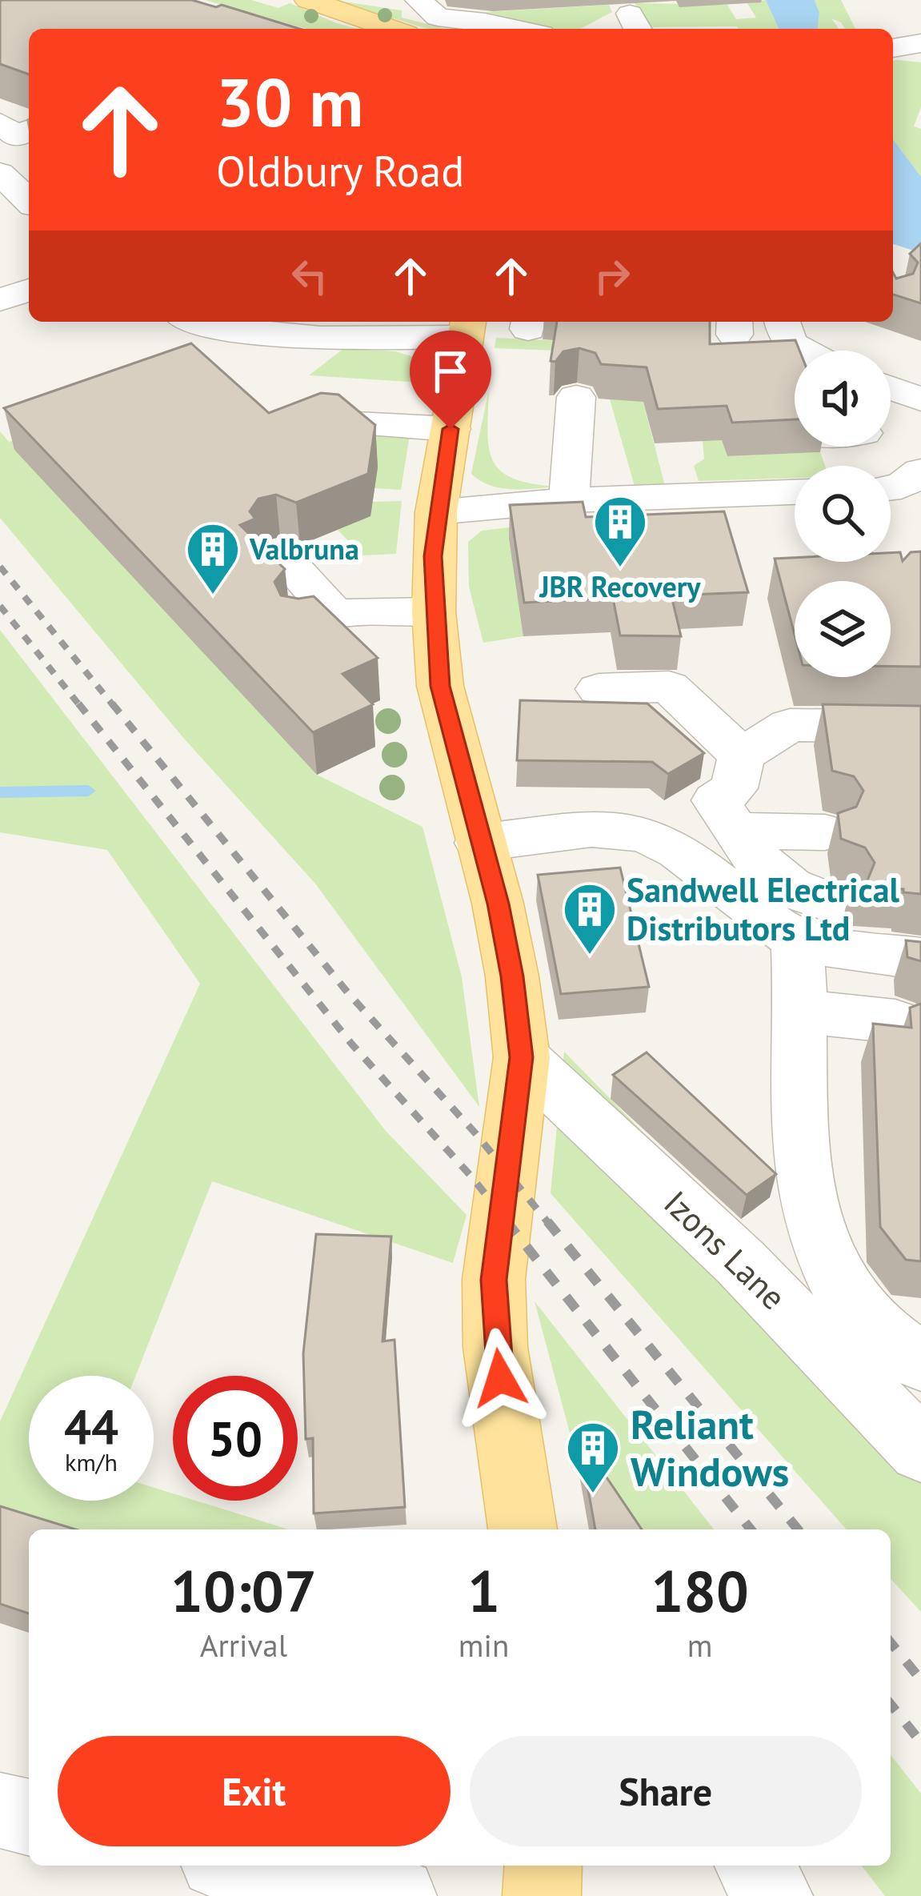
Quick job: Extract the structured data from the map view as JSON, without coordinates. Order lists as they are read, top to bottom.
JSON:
{
  "streets": {
    "street": ["Izons Lane"]
  },
  "places": {
    "building": [
      "JBR Recovery",
      "Valbruna",
      "Sandwell Electrical Distributors Ltd",
      "Reliant Windows"
    ]
  },
  "page": {
    "turn": ["30 m", "Oldbury Road"],
    "speed": "44 km/h",
    "limit": "50",
    "eta": [
      "10:07",
      "Arrival",
      "1",
      "min",
      "180",
      "m"
    ],
    "buttons": ["Exit", "Share"]
  }
}
